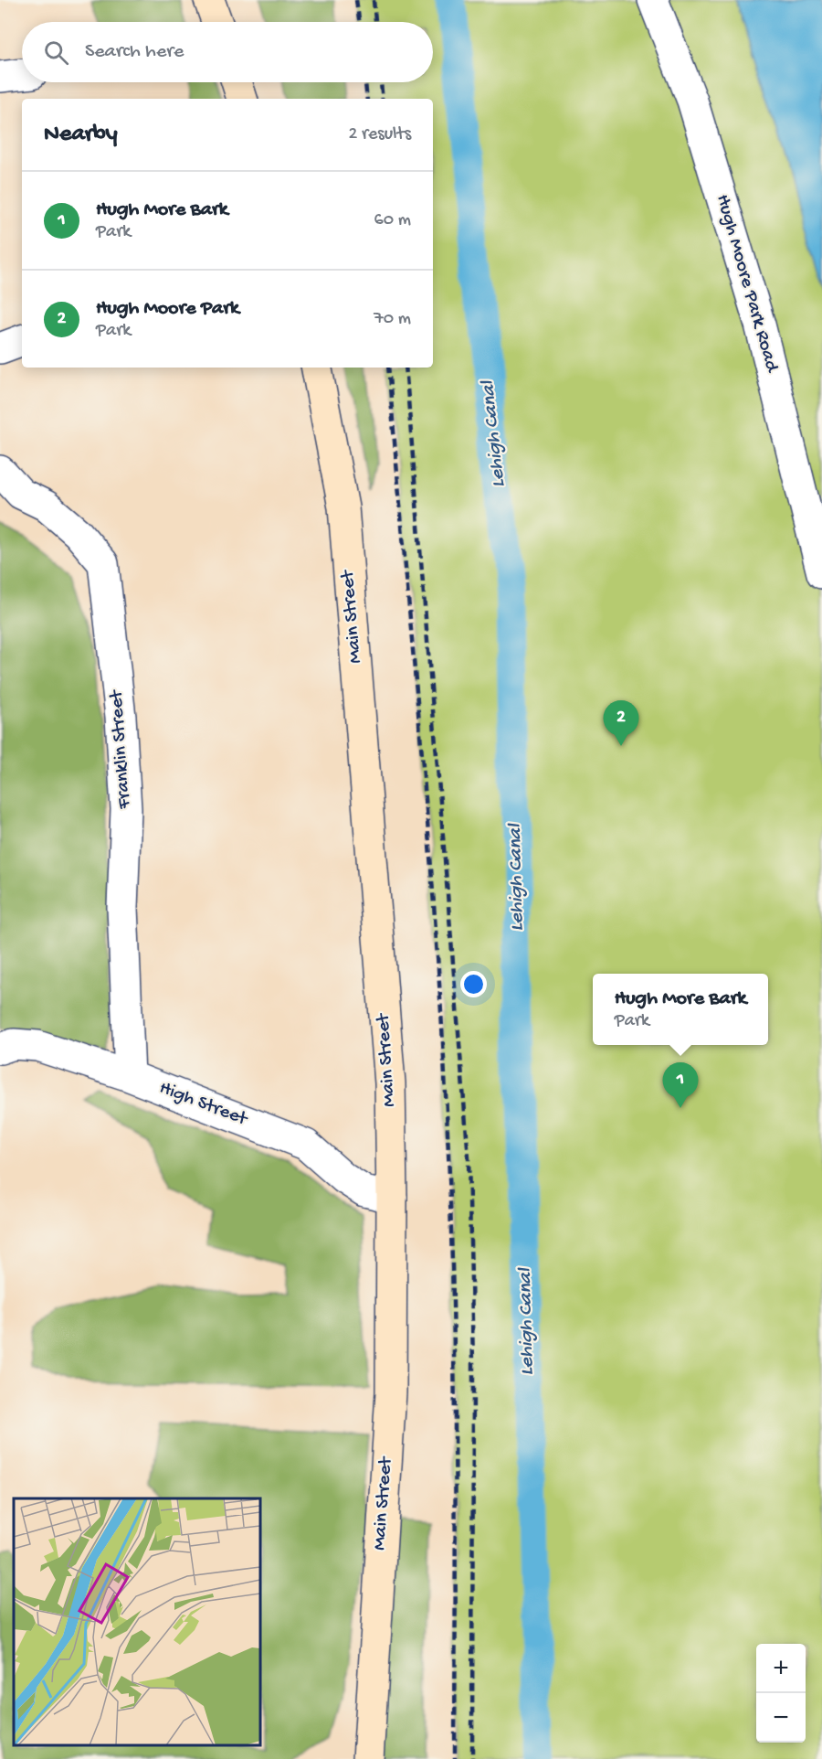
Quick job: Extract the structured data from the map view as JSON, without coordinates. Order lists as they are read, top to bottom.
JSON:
{
  "streets": {
    "street": [
      "Hugh Moore Park Road",
      "Main Street",
      "Franklin Street",
      "High Street"
    ]
  },
  "crossings": [
    ["Main Street", "High Street"],
    ["Franklin Street", "High Street"]
  ],
  "water": ["Lehigh Canal"],
  "page": {
    "search": "Search here",
    "heading": ["Nearby", "2 results"],
    "list": [
      {
        "mark": "1",
        "name": "Hugh More Bark",
        "note": "Park",
        "value": "60 m"
      },
      {
        "mark": "2",
        "name": "Hugh Moore Park",
        "note": "Park",
        "value": "70 m"
      }
    ],
    "pins": ["2", "1"],
    "popup": ["Hugh More Bark", "Park"],
    "map_buttons": ["+", "−"]
  }
}
